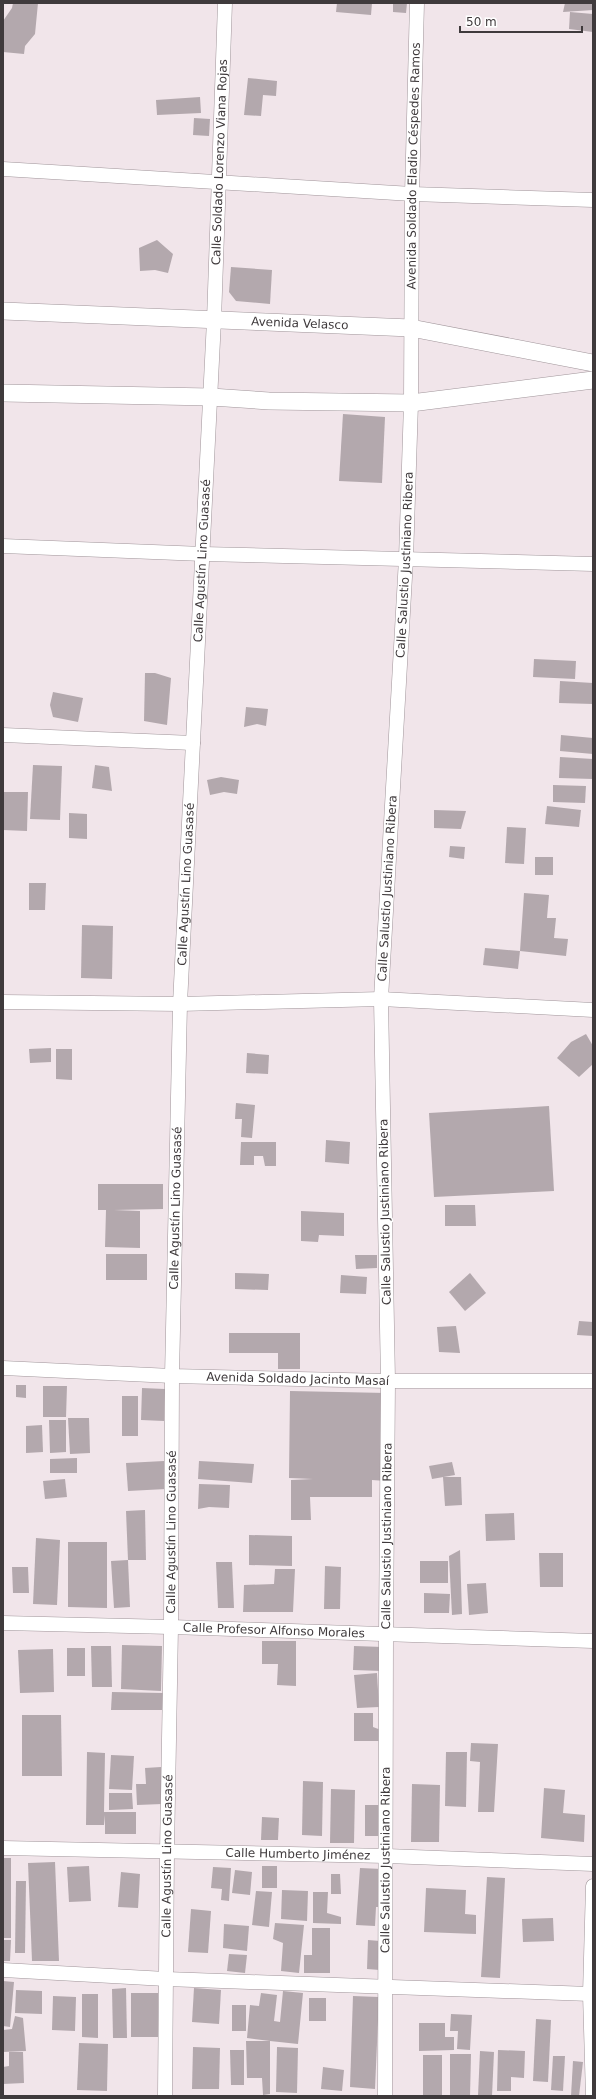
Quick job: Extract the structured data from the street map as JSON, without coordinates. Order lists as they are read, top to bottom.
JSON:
{
  "streets": {
    "street": [
      "Calle Soldado Lorenzo Viana Rojas",
      "Avenida Soldado Eladio Céspedes Ramos",
      "Avenida Velasco",
      "Calle Agustín Lino Guasasé",
      "Calle Salustio Justiniano Ribera",
      "Avenida Soldado Jacinto Masaí",
      "Calle Profesor Alfonso Morales",
      "Calle Humberto Jiménez"
    ]
  },
  "crossings": [
    ["Calle Soldado Lorenzo Viana Rojas", "Avenida Velasco"],
    ["Calle Soldado Lorenzo Viana Rojas", "Calle Agustín Lino Guasasé"],
    ["Avenida Soldado Eladio Céspedes Ramos", "Avenida Velasco"],
    ["Avenida Soldado Eladio Céspedes Ramos", "Calle Salustio Justiniano Ribera"],
    ["Avenida Velasco", "Calle Agustín Lino Guasasé"],
    ["Avenida Velasco", "Calle Salustio Justiniano Ribera"],
    ["Calle Agustín Lino Guasasé", "Avenida Soldado Jacinto Masaí"],
    ["Calle Agustín Lino Guasasé", "Calle Profesor Alfonso Morales"],
    ["Calle Agustín Lino Guasasé", "Calle Humberto Jiménez"],
    ["Calle Salustio Justiniano Ribera", "Avenida Soldado Jacinto Masaí"],
    ["Calle Salustio Justiniano Ribera", "Calle Profesor Alfonso Morales"],
    ["Calle Salustio Justiniano Ribera", "Calle Humberto Jiménez"]
  ],
  "scale_bar": "50 m"
}
